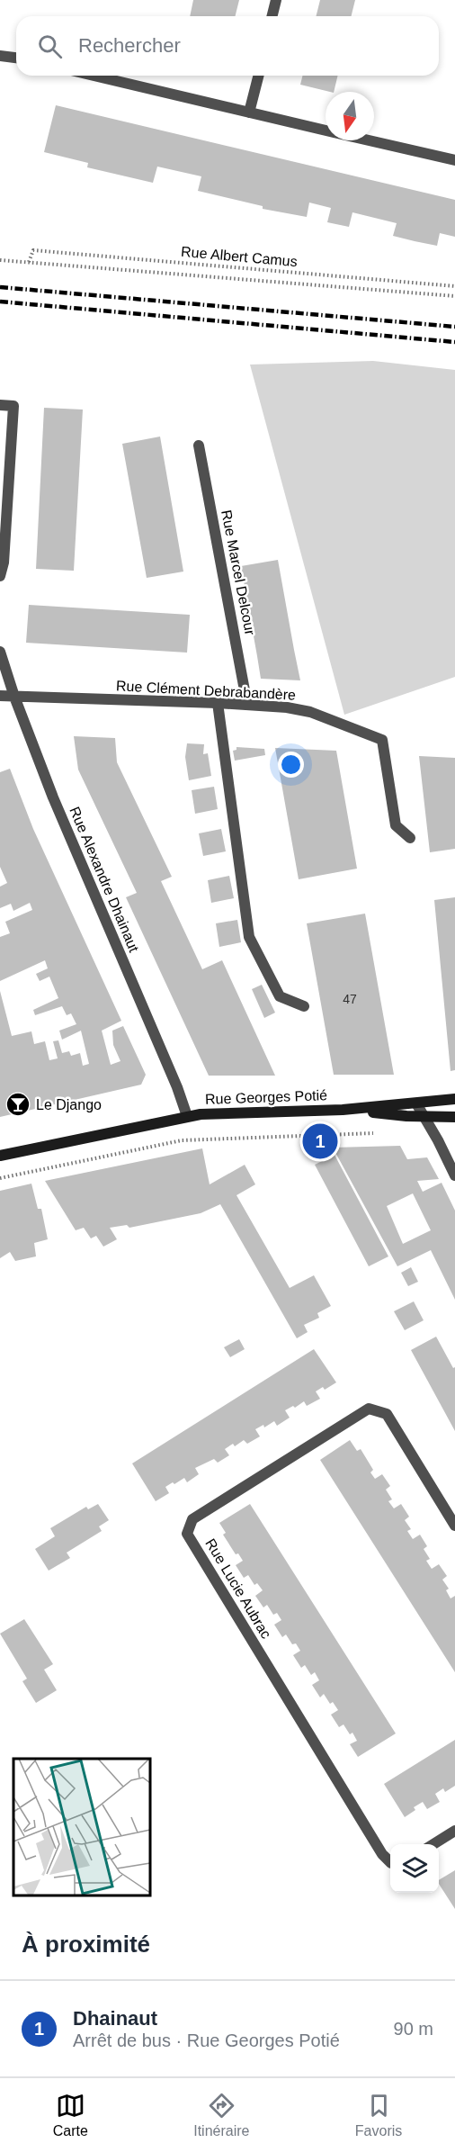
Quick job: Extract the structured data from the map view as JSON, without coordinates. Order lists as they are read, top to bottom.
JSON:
{
  "streets": {
    "main road": ["Rue Georges Potié"],
    "street": [
      "Rue Marcel Delcour",
      "Rue Clément Debrabandère",
      "Rue Alexandre Dhainaut",
      "Rue Lucie Aubrac"
    ],
    "path": ["Rue Albert Camus"]
  },
  "crossings": [
    ["Rue Marcel Delcour", "Rue Clément Debrabandère"],
    ["Rue Clément Debrabandère", "Rue Alexandre Dhainaut"],
    ["Rue Alexandre Dhainaut", "Rue Georges Potié"]
  ],
  "places": {
    "bar": ["Le Django"]
  },
  "house_numbers": ["47"],
  "north": "bottom",
  "page": {
    "search": "Rechercher",
    "pins": "1",
    "heading": "À proximité",
    "list": [
      {
        "mark": "1",
        "name": "Dhainaut",
        "note": "Arrêt de bus · Rue Georges Potié",
        "value": "90 m"
      }
    ],
    "nav": ["Carte", "Itinéraire", "Favoris"]
  }
}
